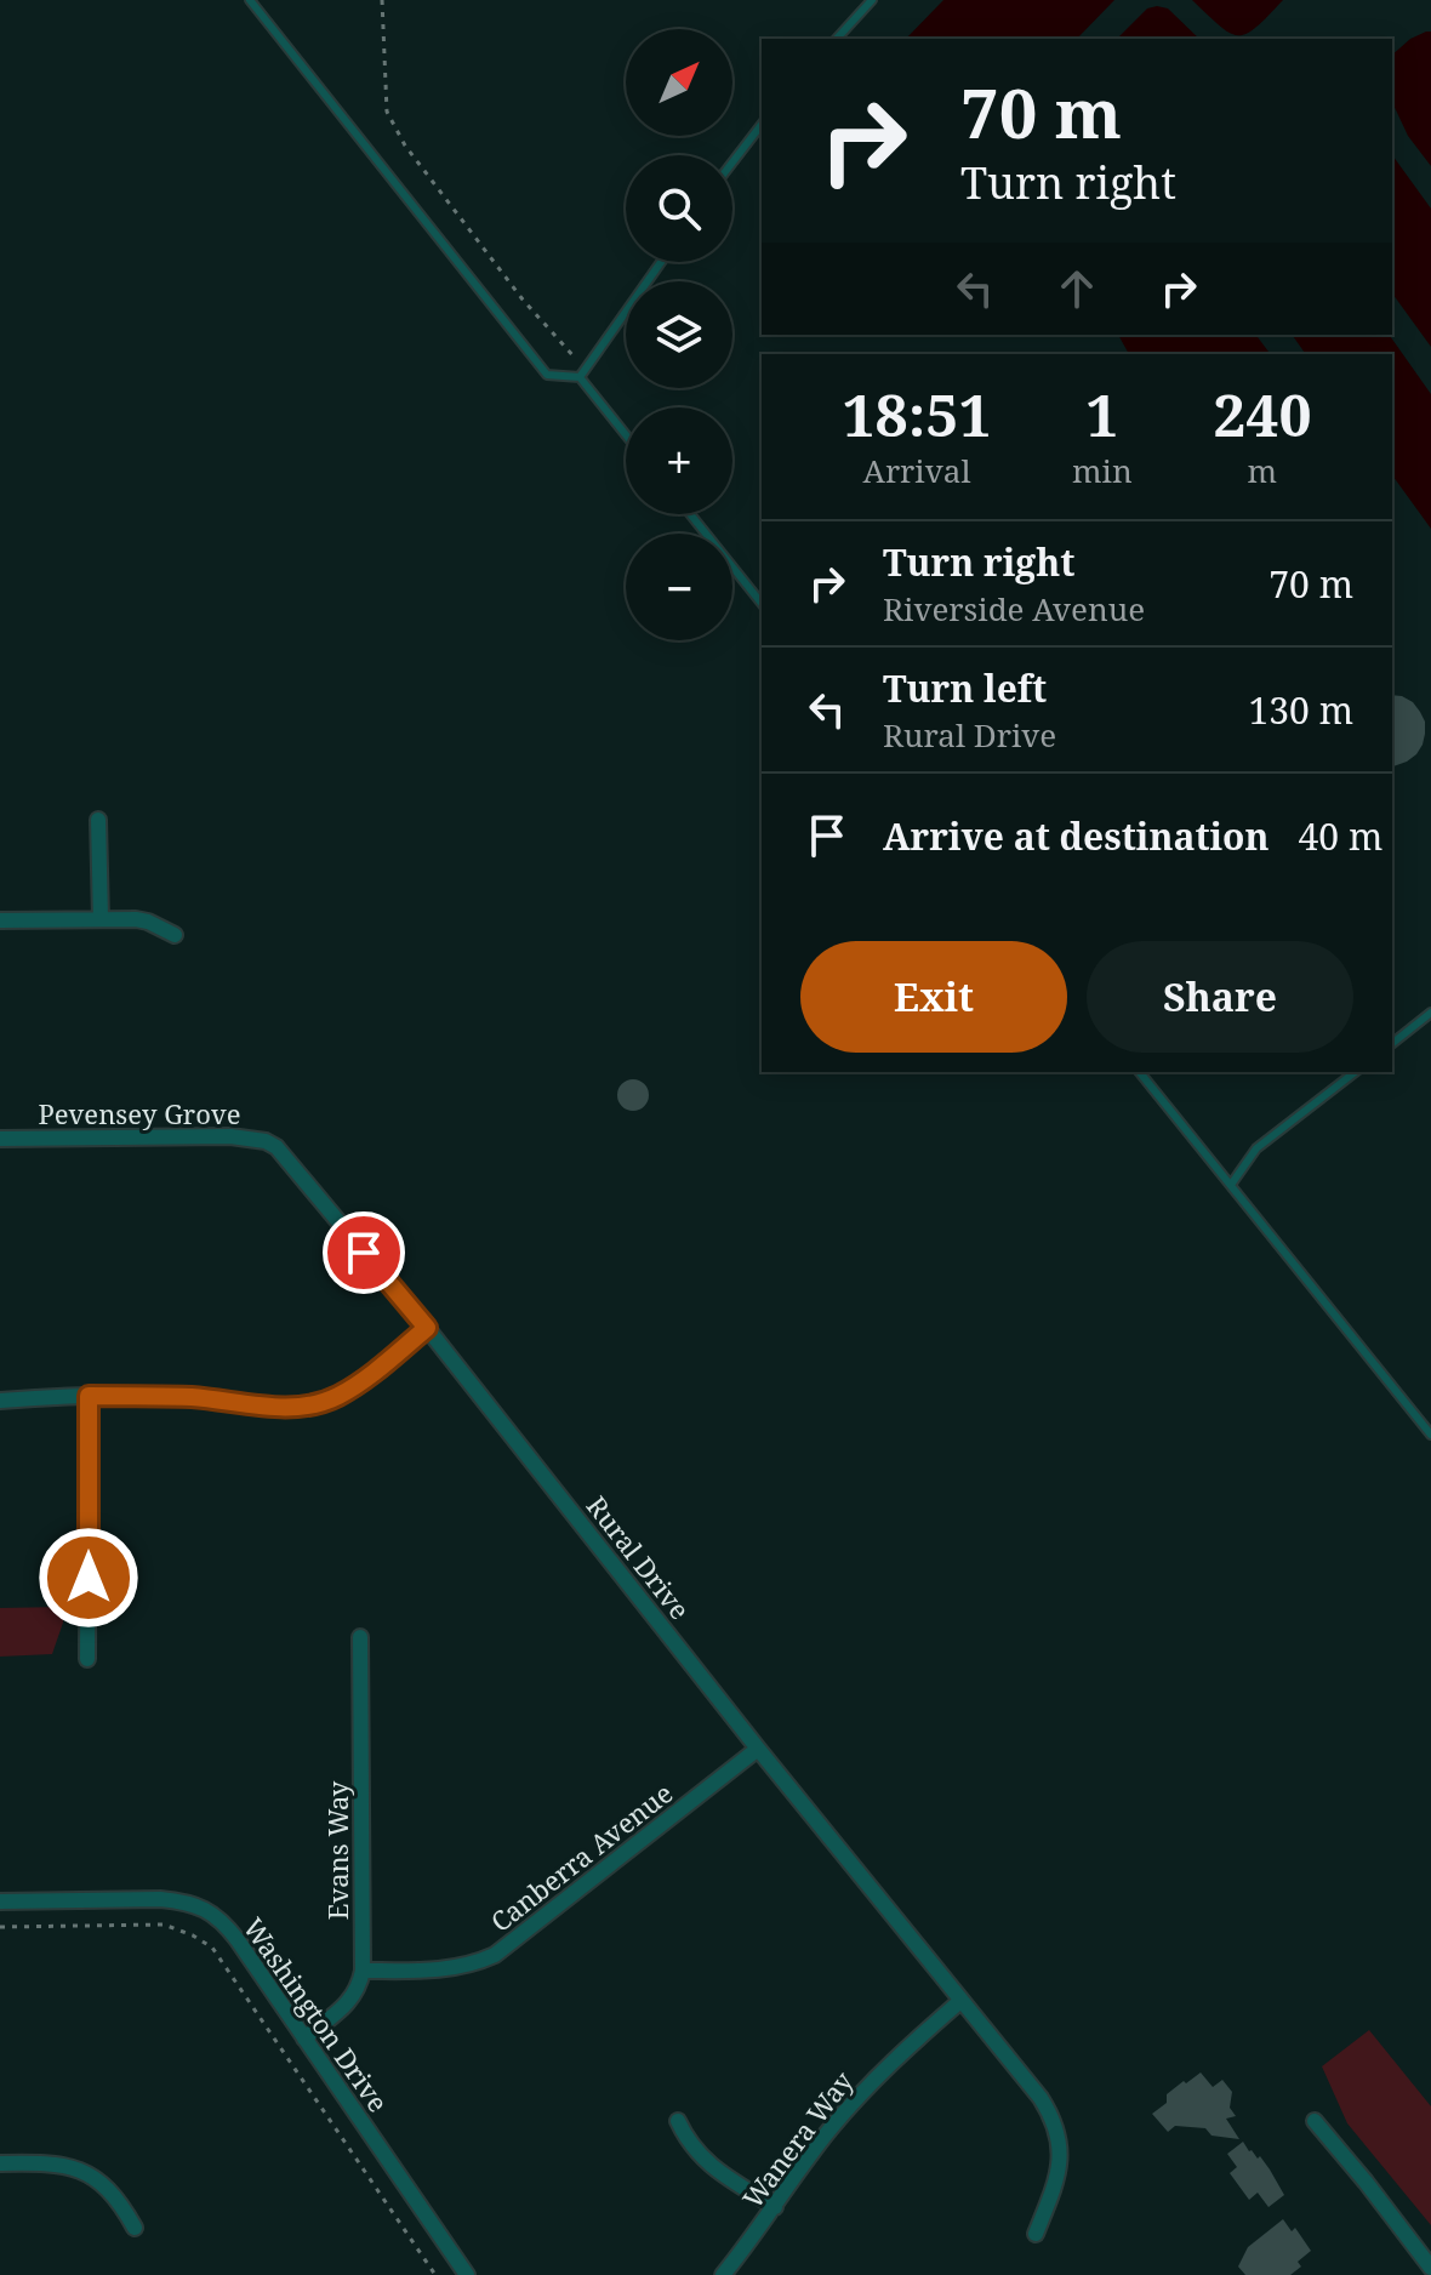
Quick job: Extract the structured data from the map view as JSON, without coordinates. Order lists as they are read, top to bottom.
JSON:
{
  "streets": {
    "street": [
      "Pevensey Grove",
      "Rural Drive",
      "Evans Way",
      "Canberra Avenue",
      "Washington Drive",
      "Wanera Way"
    ]
  },
  "crossings": [
    ["Pevensey Grove", "Rural Drive"],
    ["Rural Drive", "Canberra Avenue"],
    ["Rural Drive", "Wanera Way"],
    ["Evans Way", "Canberra Avenue"]
  ],
  "north": "top right",
  "page": {
    "map_buttons": ["+", "−"],
    "turn": ["70 m", "Turn right"],
    "eta": [
      "18:51",
      "Arrival",
      "1",
      "min",
      "240",
      "m"
    ],
    "list": [
      {
        "name": "Turn right",
        "note": "Riverside Avenue",
        "value": "70 m"
      },
      {
        "name": "Turn left",
        "note": "Rural Drive",
        "value": "130 m"
      },
      {
        "name": "Arrive at destination",
        "value": "40 m"
      }
    ],
    "buttons": ["Exit", "Share"]
  }
}
